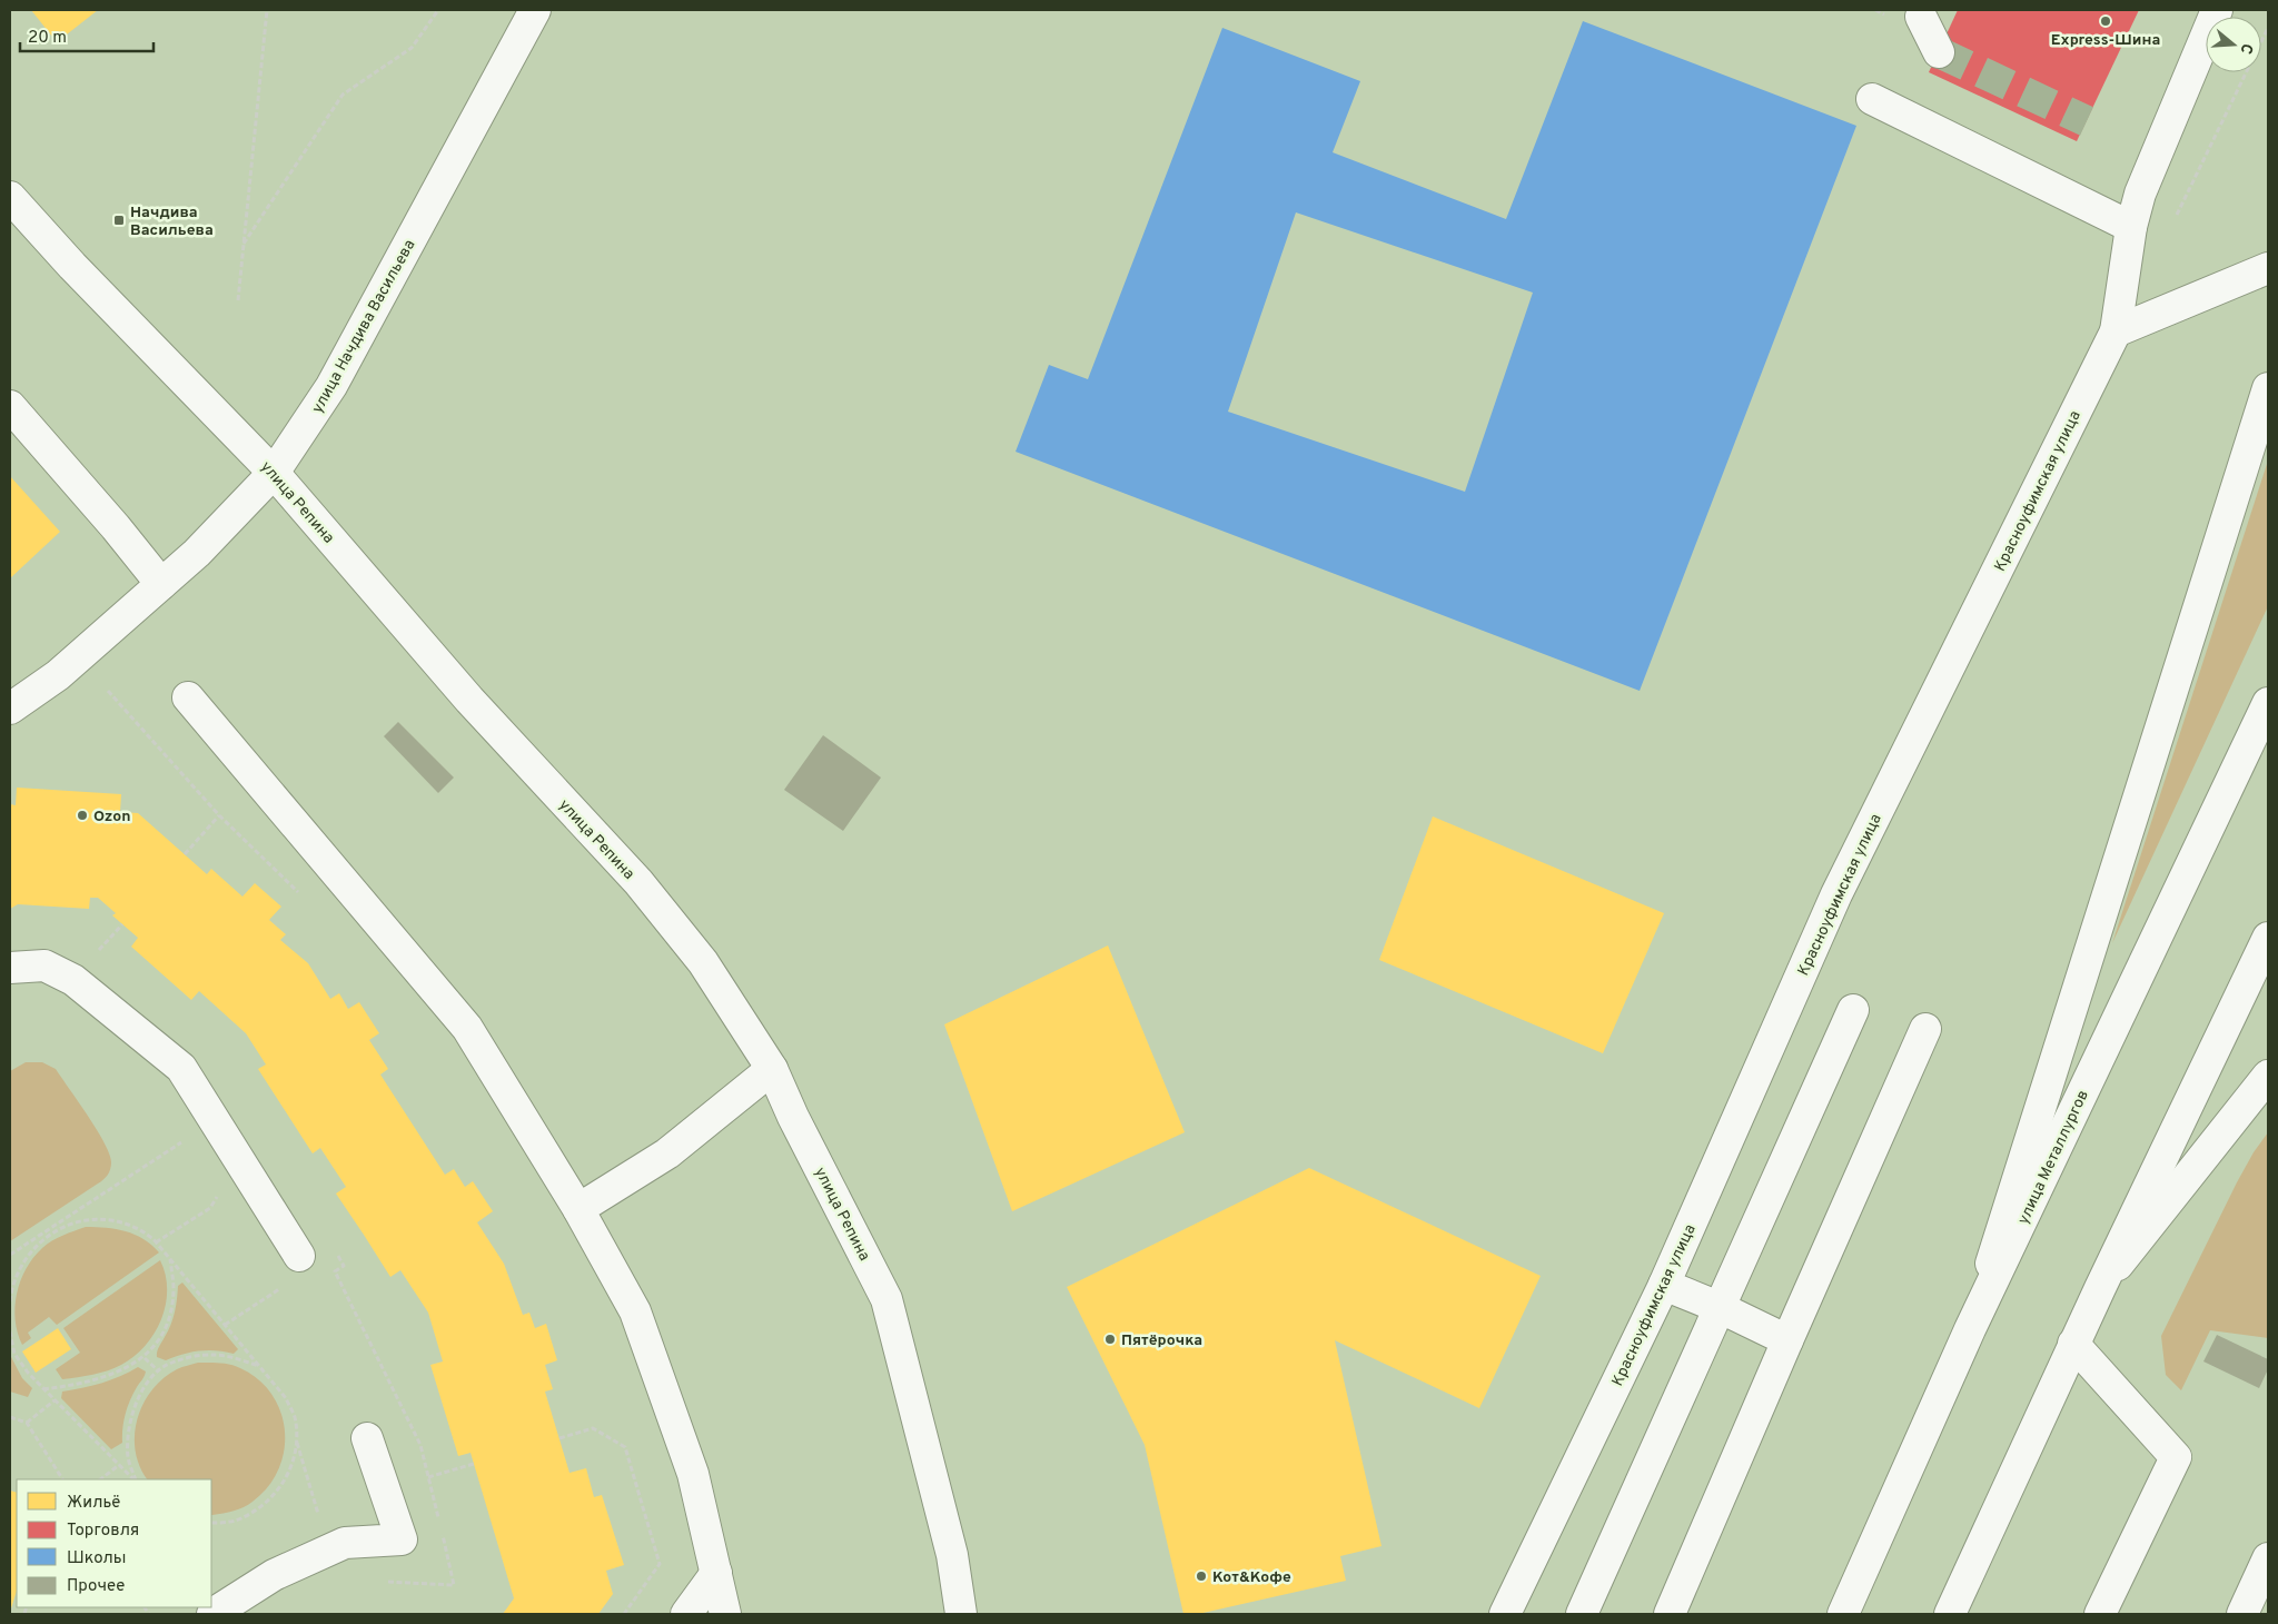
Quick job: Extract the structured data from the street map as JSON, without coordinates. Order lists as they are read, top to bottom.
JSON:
{
  "streets": {
    "street": [
      "улица Начдива Васильева",
      "Красноуфимская улица",
      "улица Репина",
      "улица Металлургов"
    ]
  },
  "crossings": [
    ["улица Начдива Васильева", "улица Репина"]
  ],
  "places": {
    "other": [
      "Express-Шина",
      "Ozon",
      "Пятёрочка",
      "Кот&Кофе"
    ],
    "transit": ["Начдива Васильева"]
  },
  "legend": [
    "Жильё",
    "Торговля",
    "Школы",
    "Прочее"
  ],
  "scale_bar": "20 m",
  "north": "right"
}
